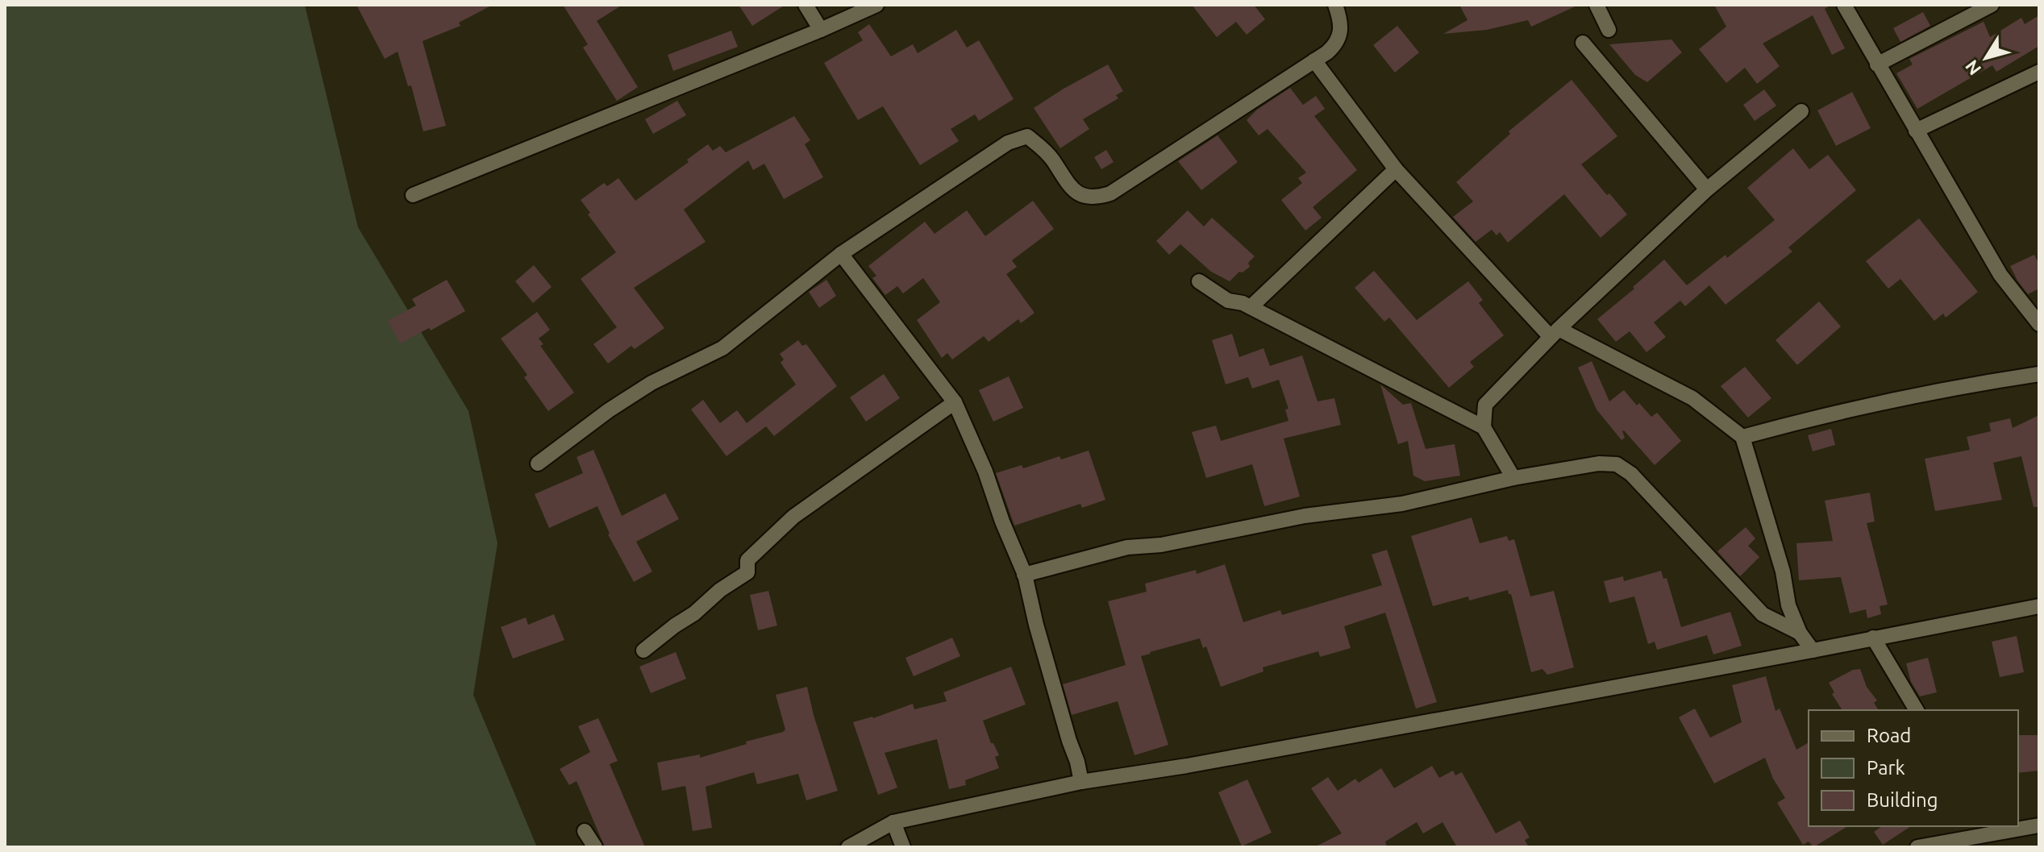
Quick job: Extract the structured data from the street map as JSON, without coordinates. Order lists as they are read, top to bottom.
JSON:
{
  "legend": ["Road", "Park", "Building"],
  "north": "bottom left"
}
